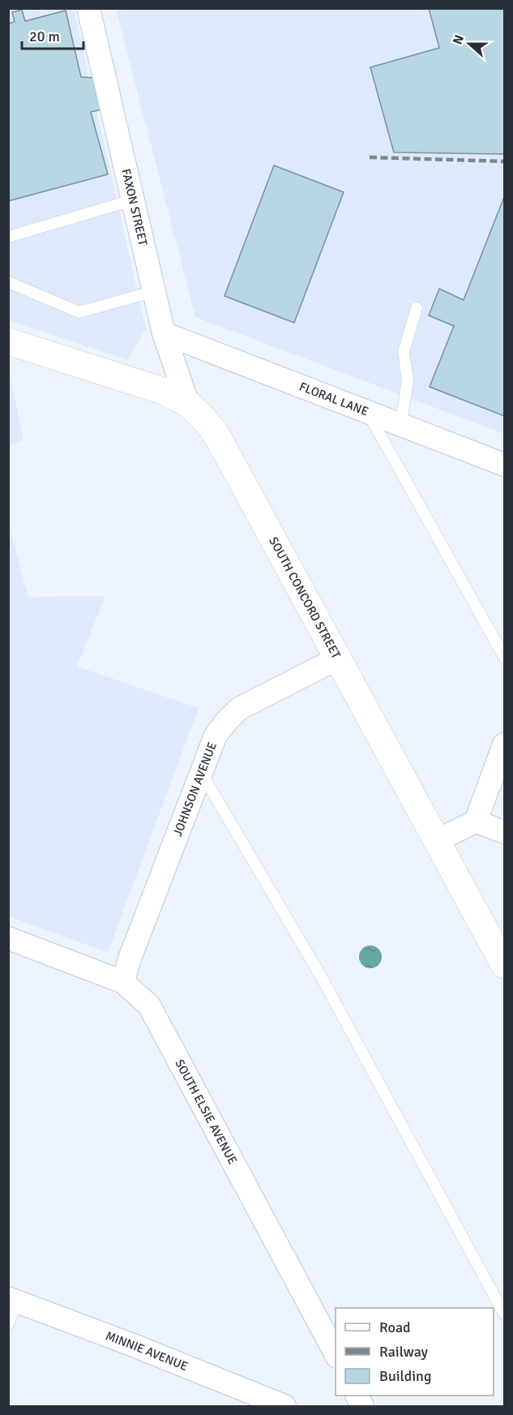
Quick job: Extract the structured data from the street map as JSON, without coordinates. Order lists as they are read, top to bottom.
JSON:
{
  "streets": {
    "street": [
      "FAXON STREET",
      "FLORAL LANE",
      "SOUTH CONCORD STREET",
      "JOHNSON AVENUE",
      "SOUTH ELSIE AVENUE",
      "MINNIE AVENUE"
    ]
  },
  "crossings": [
    ["FAXON STREET", "FLORAL LANE"],
    ["FAXON STREET", "SOUTH CONCORD STREET"],
    ["SOUTH CONCORD STREET", "JOHNSON AVENUE"],
    ["JOHNSON AVENUE", "SOUTH ELSIE AVENUE"]
  ],
  "legend": ["Road", "Railway", "Building"],
  "scale_bar": "20 m",
  "north": "left"
}
